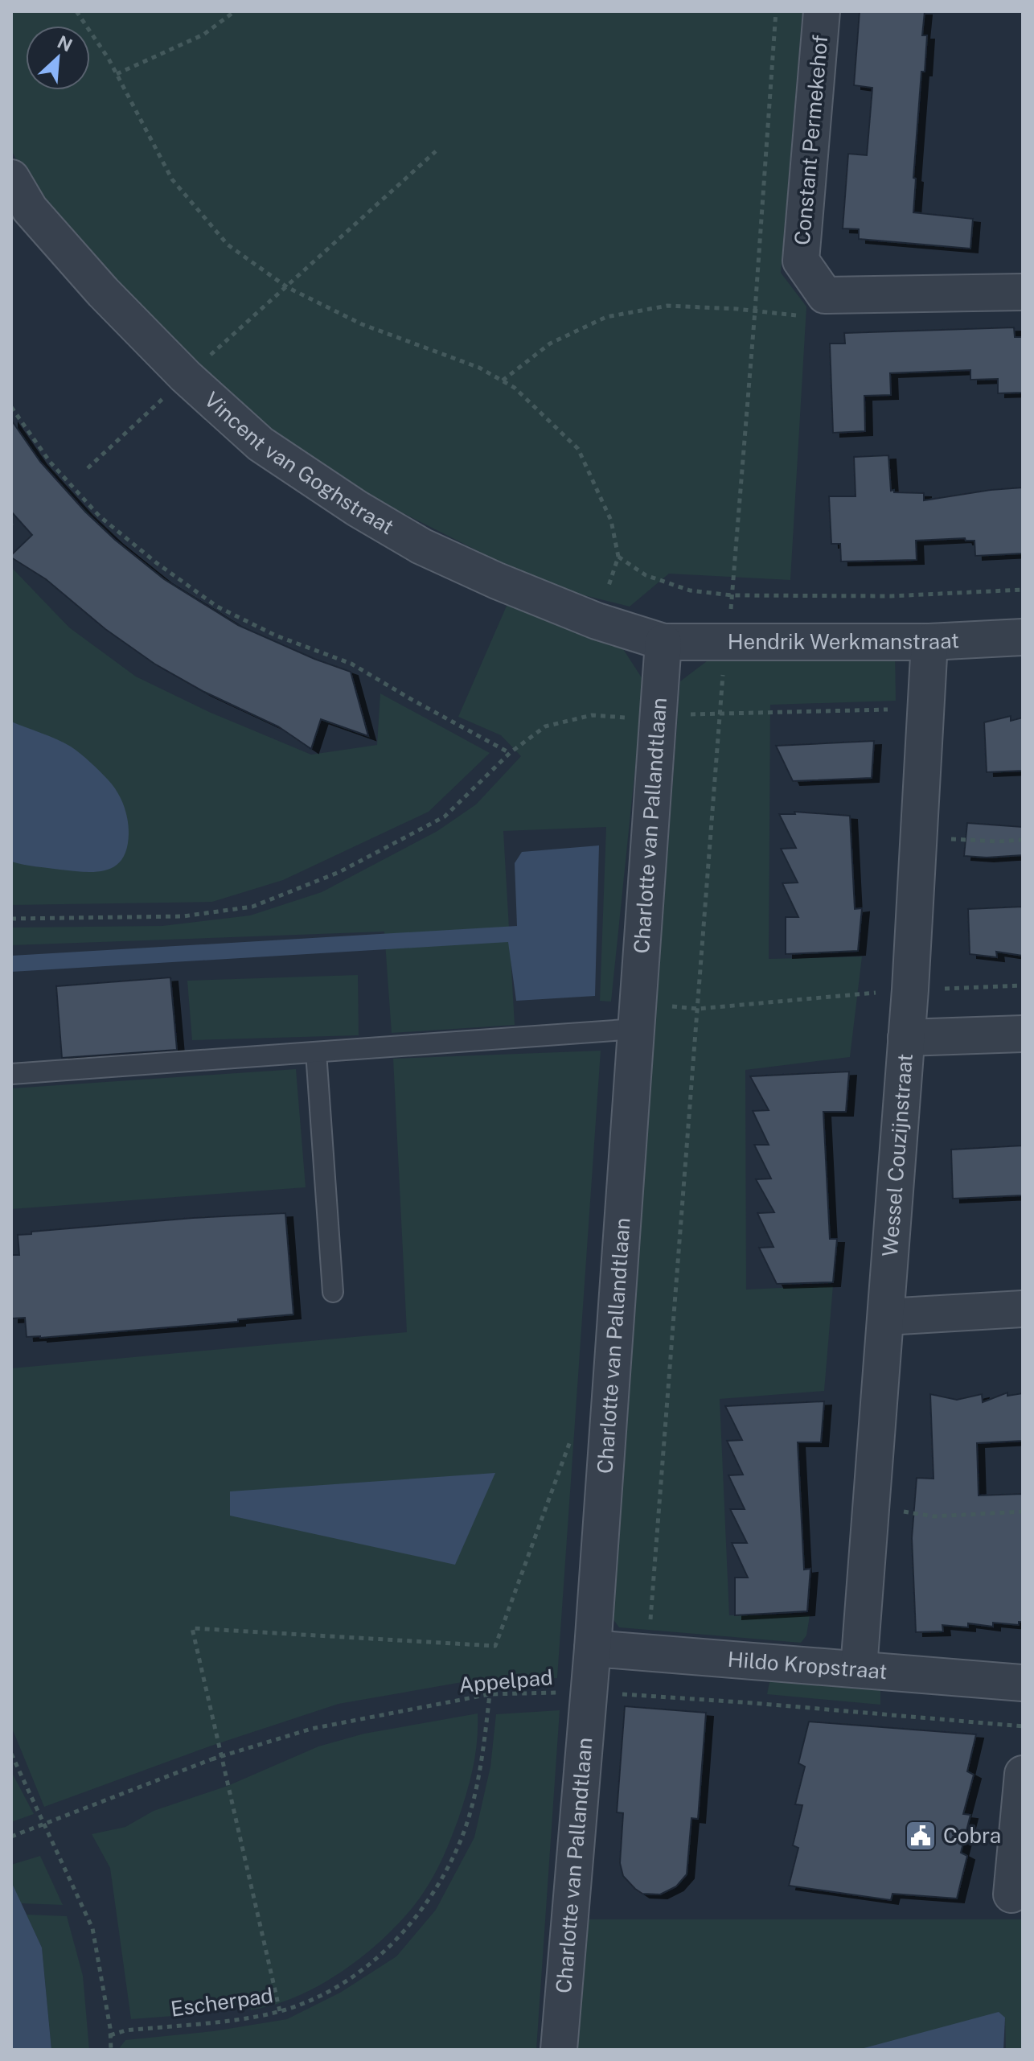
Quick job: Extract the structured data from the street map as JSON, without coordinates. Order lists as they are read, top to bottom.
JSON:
{
  "streets": {
    "street": [
      "Constant Permekehof",
      "Vincent van Goghstraat",
      "Hendrik Werkmanstraat",
      "Charlotte van Pallandtlaan",
      "Wessel Couzijnstraat",
      "Hildo Kropstraat"
    ],
    "path": ["Appelpad", "Escherpad"]
  },
  "crossings": [
    ["Vincent van Goghstraat", "Hendrik Werkmanstraat"],
    ["Vincent van Goghstraat", "Charlotte van Pallandtlaan"],
    ["Hendrik Werkmanstraat", "Charlotte van Pallandtlaan"],
    ["Hendrik Werkmanstraat", "Wessel Couzijnstraat"],
    ["Charlotte van Pallandtlaan", "Hildo Kropstraat"],
    ["Charlotte van Pallandtlaan", "Appelpad"],
    ["Wessel Couzijnstraat", "Hildo Kropstraat"],
    ["Appelpad", "Escherpad"]
  ],
  "places": {
    "public building": ["Cobra"]
  },
  "north": "top right"
}
